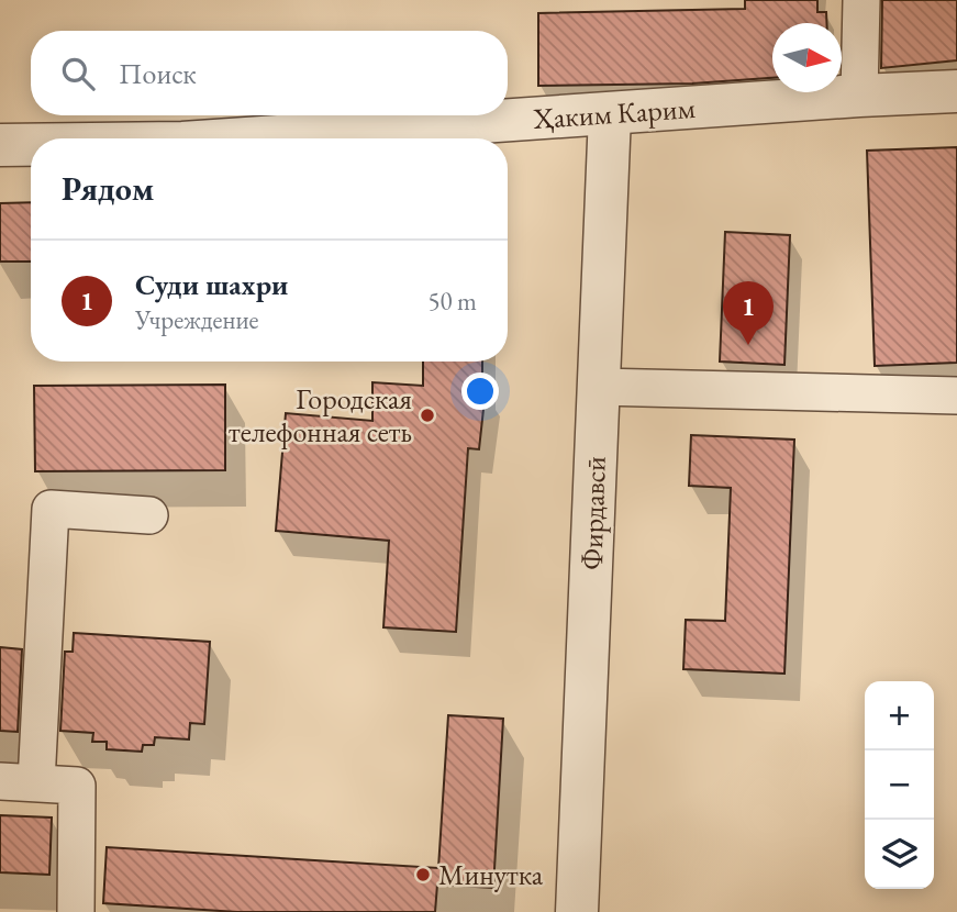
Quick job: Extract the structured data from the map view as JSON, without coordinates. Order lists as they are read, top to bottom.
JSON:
{
  "streets": {
    "street": ["Ҳаким Карим", "Фирдавсӣ"]
  },
  "crossings": [
    ["Ҳаким Карим", "Фирдавсӣ"]
  ],
  "places": ["Городская телефонная сеть", "Минутка"],
  "north": "right",
  "page": {
    "search": "Поиск",
    "heading": "Рядом",
    "list": [
      {
        "mark": "1",
        "name": "Суди шахри",
        "note": "Учреждение",
        "value": "50 m"
      }
    ],
    "pins": "1",
    "map_buttons": ["+", "−"]
  }
}
